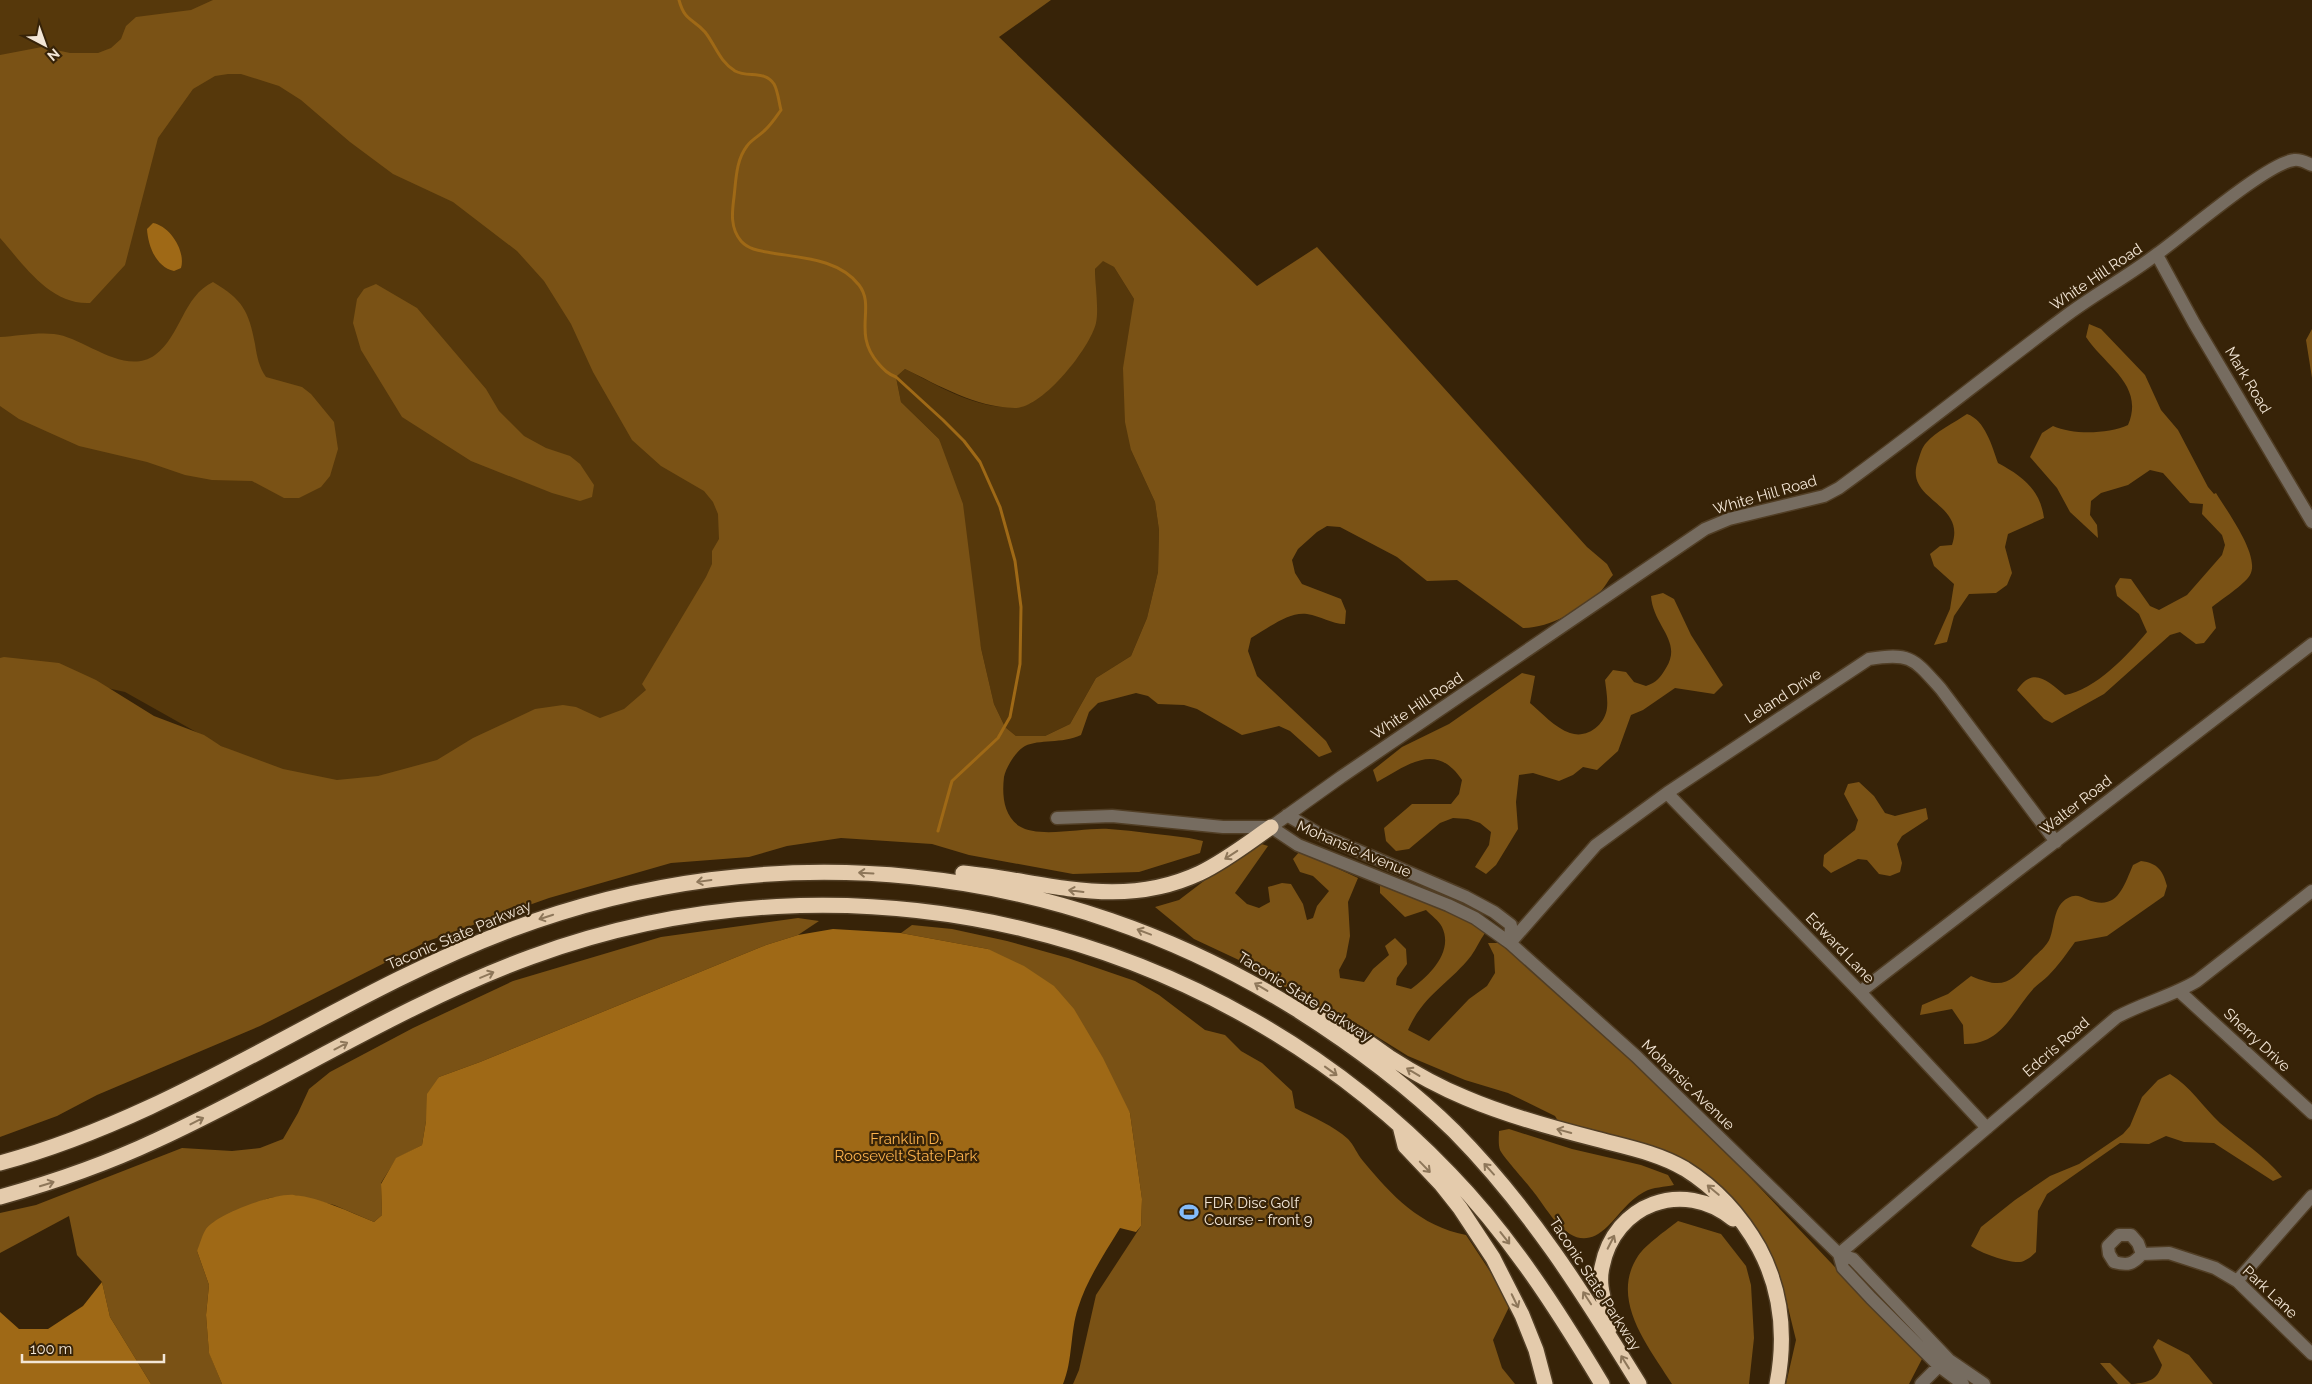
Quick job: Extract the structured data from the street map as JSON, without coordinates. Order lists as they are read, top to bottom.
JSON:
{
  "streets": {
    "highway": ["Taconic State Parkway"],
    "street": [
      "White Hill Road",
      "Mark Road",
      "Leland Drive",
      "Walter Road",
      "Mohansic Avenue",
      "Edward Lane",
      "Sherry Drive",
      "Edcris Road",
      "Park Lane"
    ]
  },
  "crossings": [
    ["White Hill Road", "Mark Road"],
    ["White Hill Road", "Mohansic Avenue"],
    ["Leland Drive", "Walter Road"],
    ["Leland Drive", "Mohansic Avenue"],
    ["Leland Drive", "Edward Lane"],
    ["Walter Road", "Edward Lane"],
    ["Mohansic Avenue", "Edcris Road"],
    ["Edward Lane", "Edcris Road"],
    ["Sherry Drive", "Edcris Road"]
  ],
  "parks": ["Franklin D. Roosevelt State Park"],
  "places": {
    "sports": ["FDR Disc Golf Course - front 9"]
  },
  "scale_bar": "100 m",
  "north": "bottom right"
}
